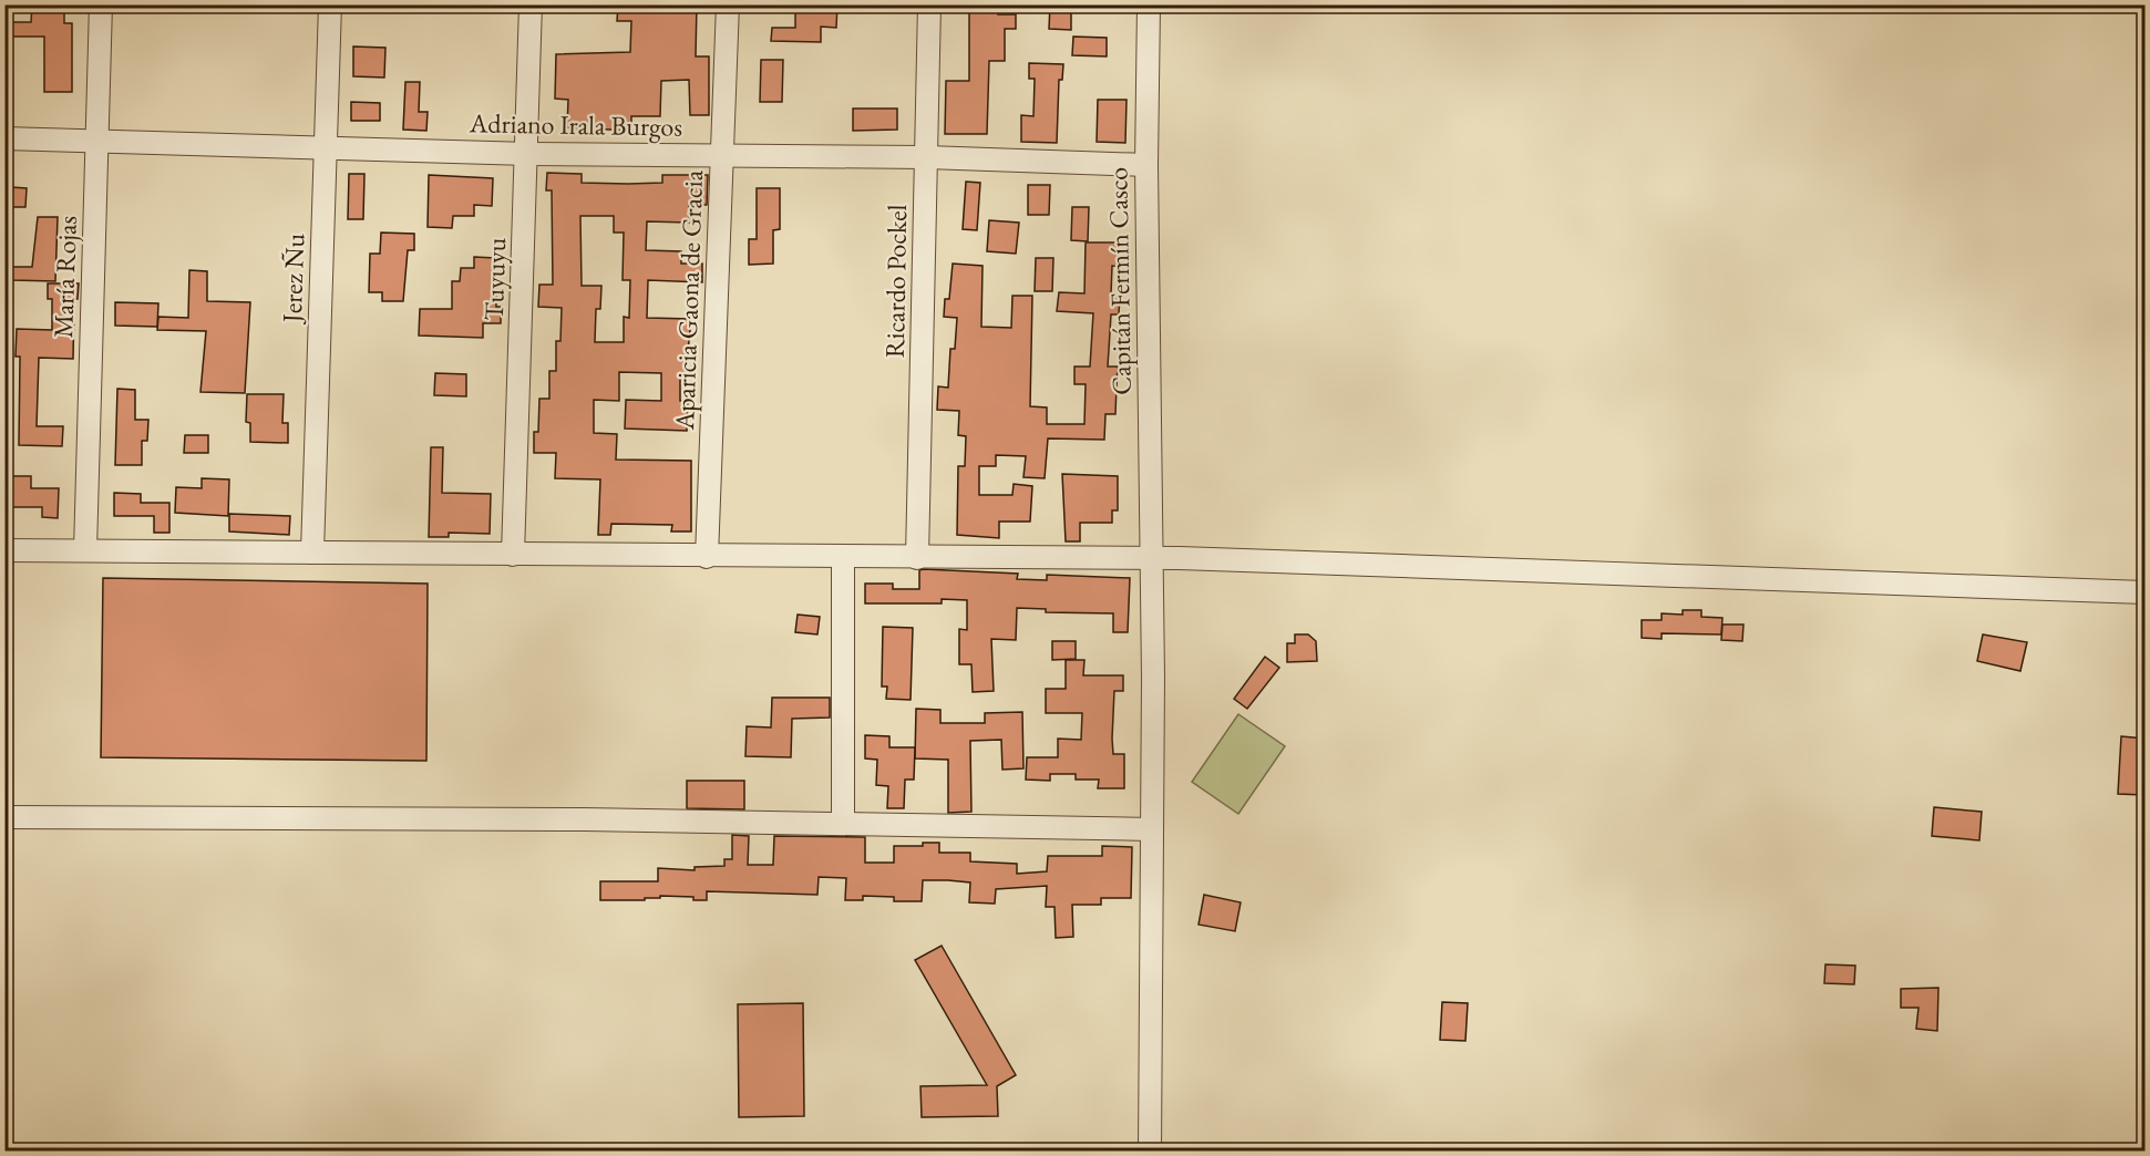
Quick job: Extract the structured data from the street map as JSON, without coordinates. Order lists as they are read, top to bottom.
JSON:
{
  "streets": {
    "street": [
      "Adriano Irala Burgos",
      "María Rojas",
      "Jerez Ñu",
      "Tuyuyu",
      "Ricardo Pockel",
      "Capitán Fermín Casco",
      "Aparicia Gaona de Gracia"
    ]
  },
  "crossings": [
    ["Adriano Irala Burgos", "María Rojas"],
    ["Adriano Irala Burgos", "Jerez Ñu"],
    ["Adriano Irala Burgos", "Tuyuyu"],
    ["Adriano Irala Burgos", "Ricardo Pockel"],
    ["Adriano Irala Burgos", "Capitán Fermín Casco"],
    ["Adriano Irala Burgos", "Aparicia Gaona de Gracia"]
  ]
}
